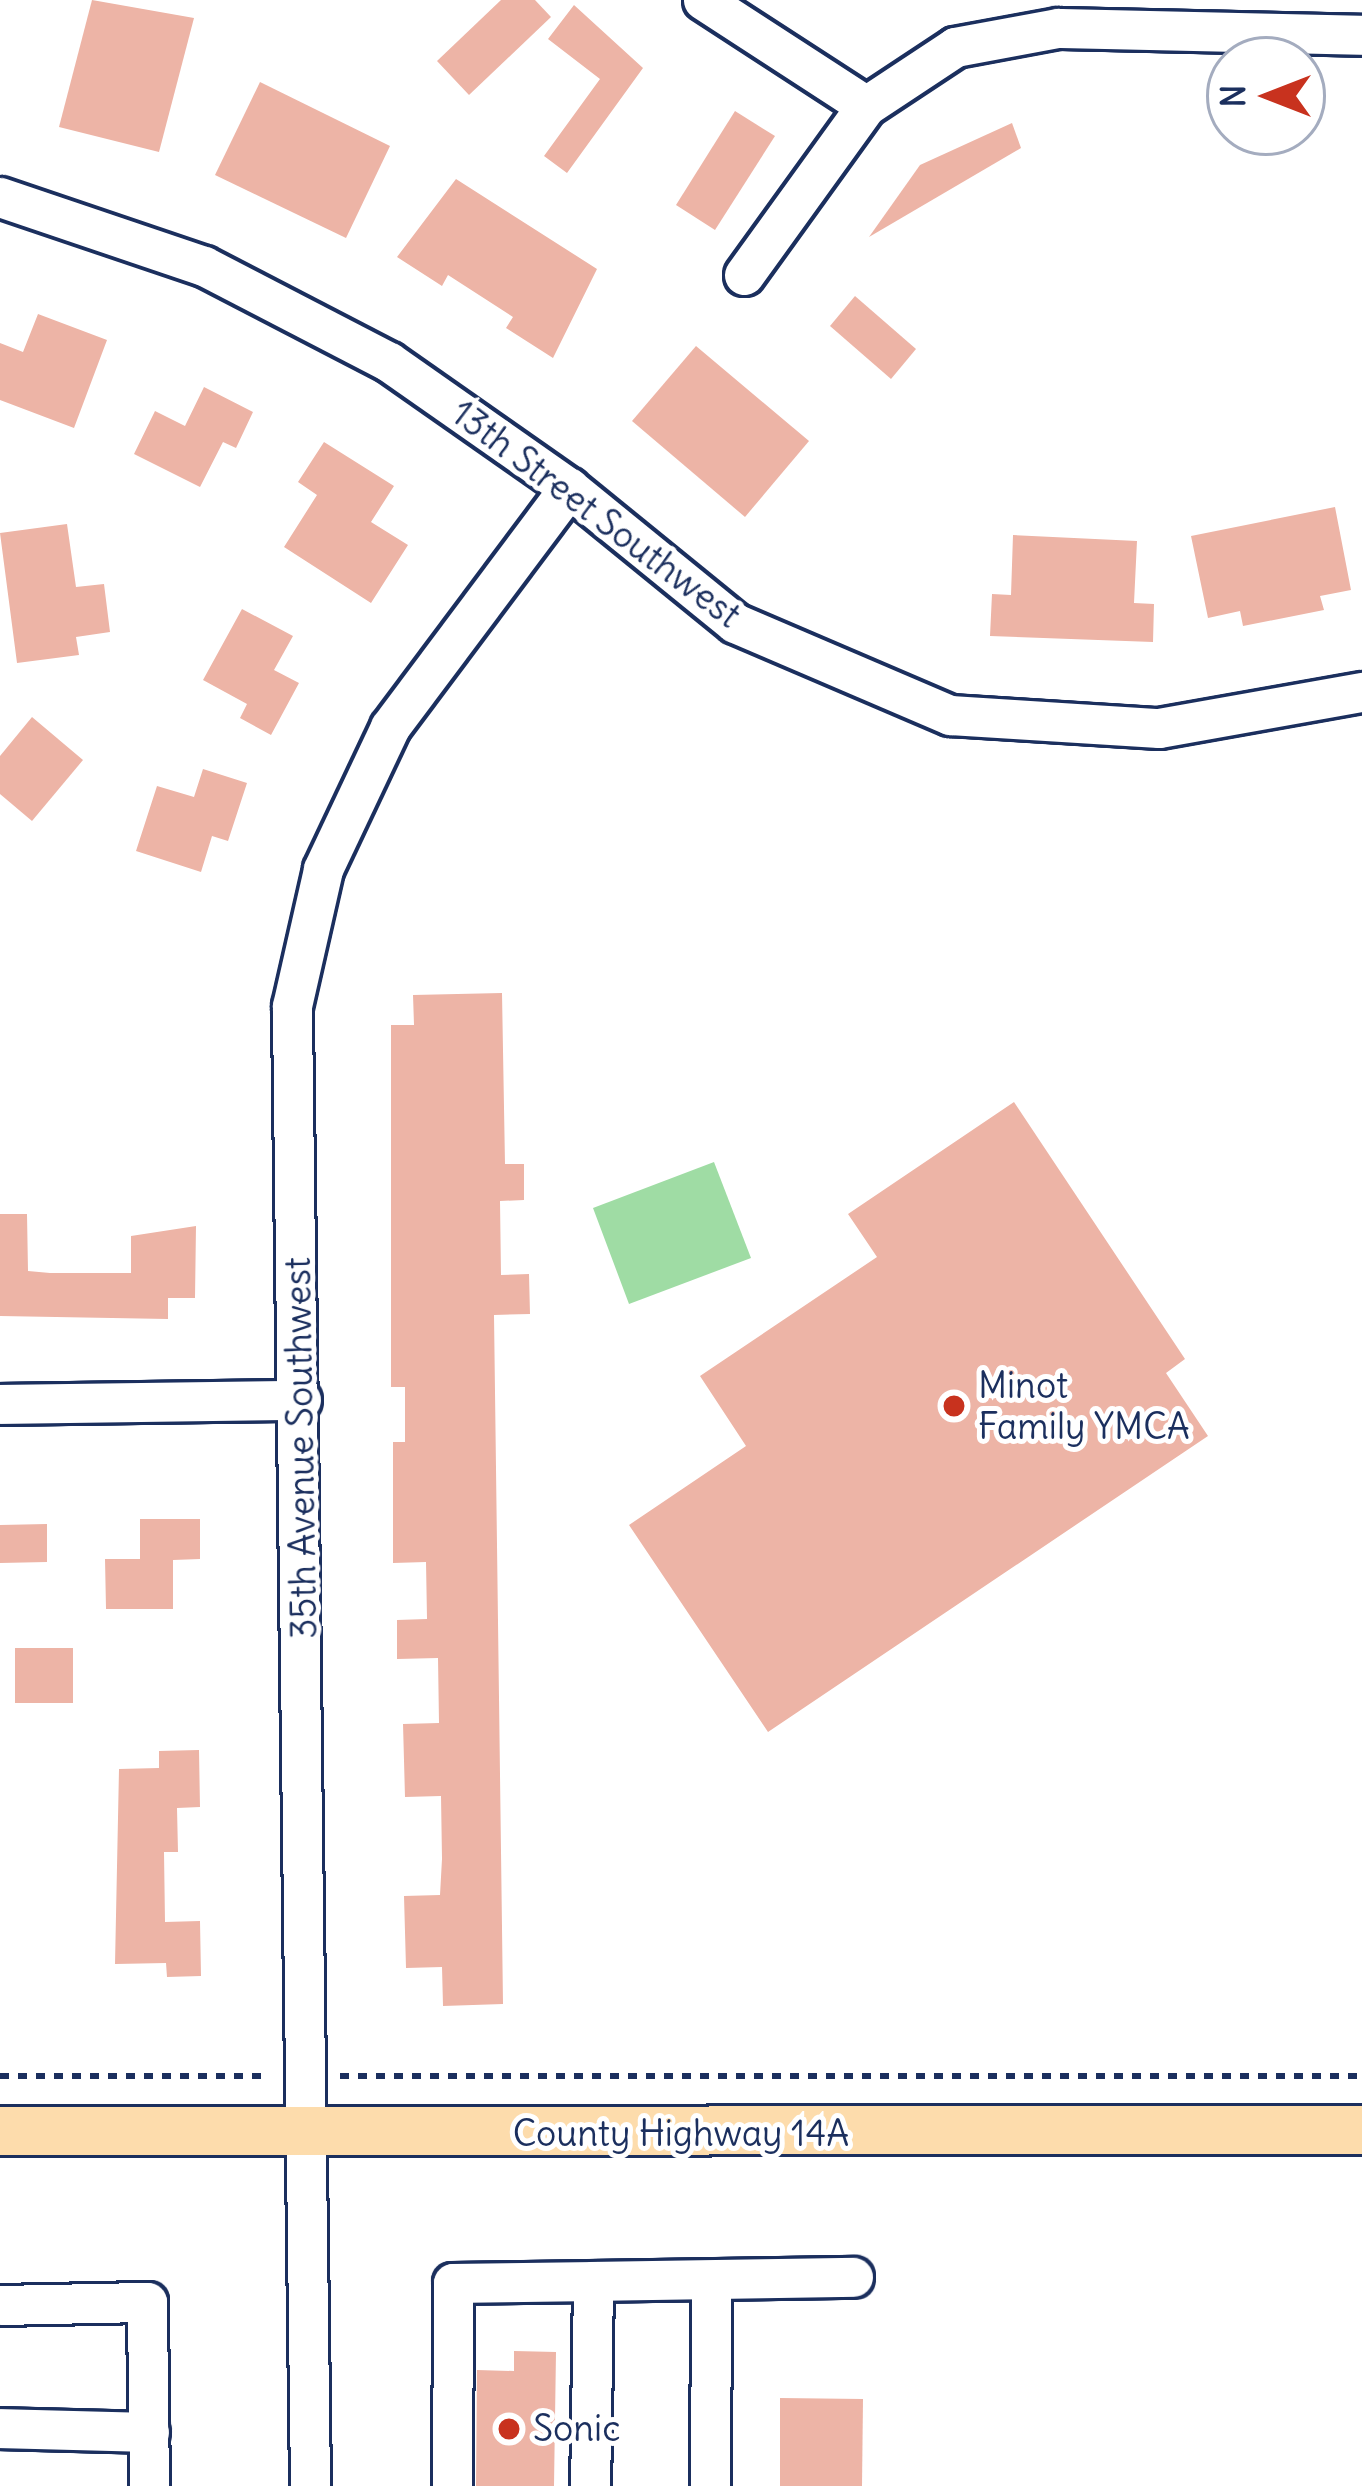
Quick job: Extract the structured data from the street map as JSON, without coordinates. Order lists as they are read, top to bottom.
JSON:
{
  "streets": {
    "main road": ["County Highway 14A"],
    "street": ["13th Street Southwest", "35th Avenue Southwest"]
  },
  "crossings": [
    ["13th Street Southwest", "35th Avenue Southwest"],
    ["35th Avenue Southwest", "County Highway 14A"]
  ],
  "places": ["Minot Family YMCA", "Sonic"],
  "north": "left"
}
